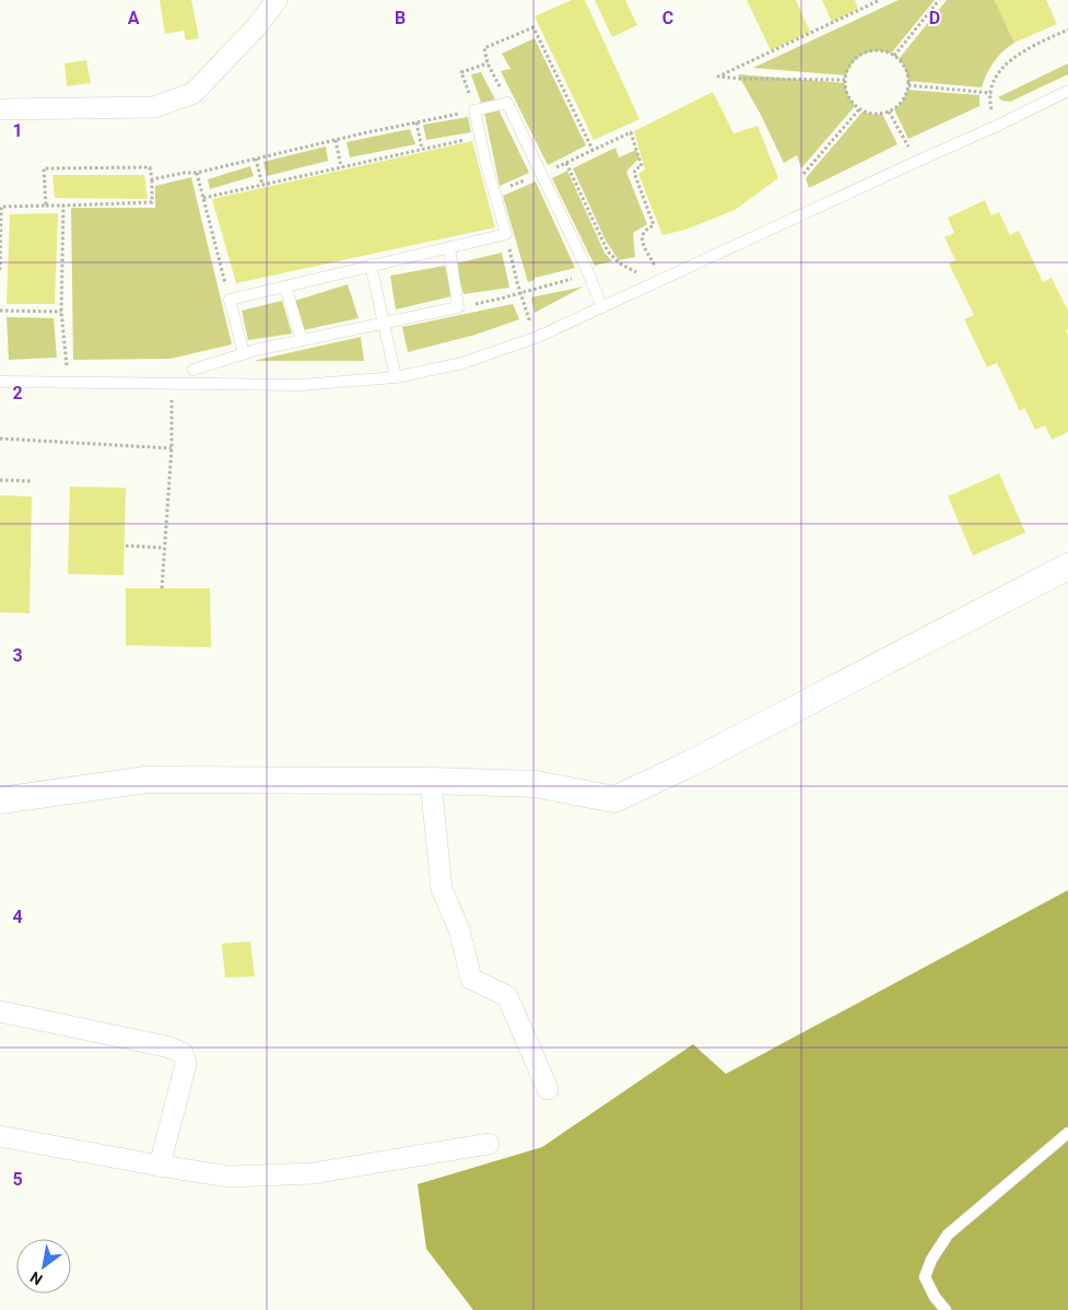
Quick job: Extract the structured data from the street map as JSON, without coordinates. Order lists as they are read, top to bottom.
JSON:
{
  "north": "bottom left",
  "grid": {
    "columns": [
      "A",
      "B",
      "C",
      "D"
    ],
    "rows": [
      "1",
      "2",
      "3",
      "4",
      "5"
    ]
  }
}
